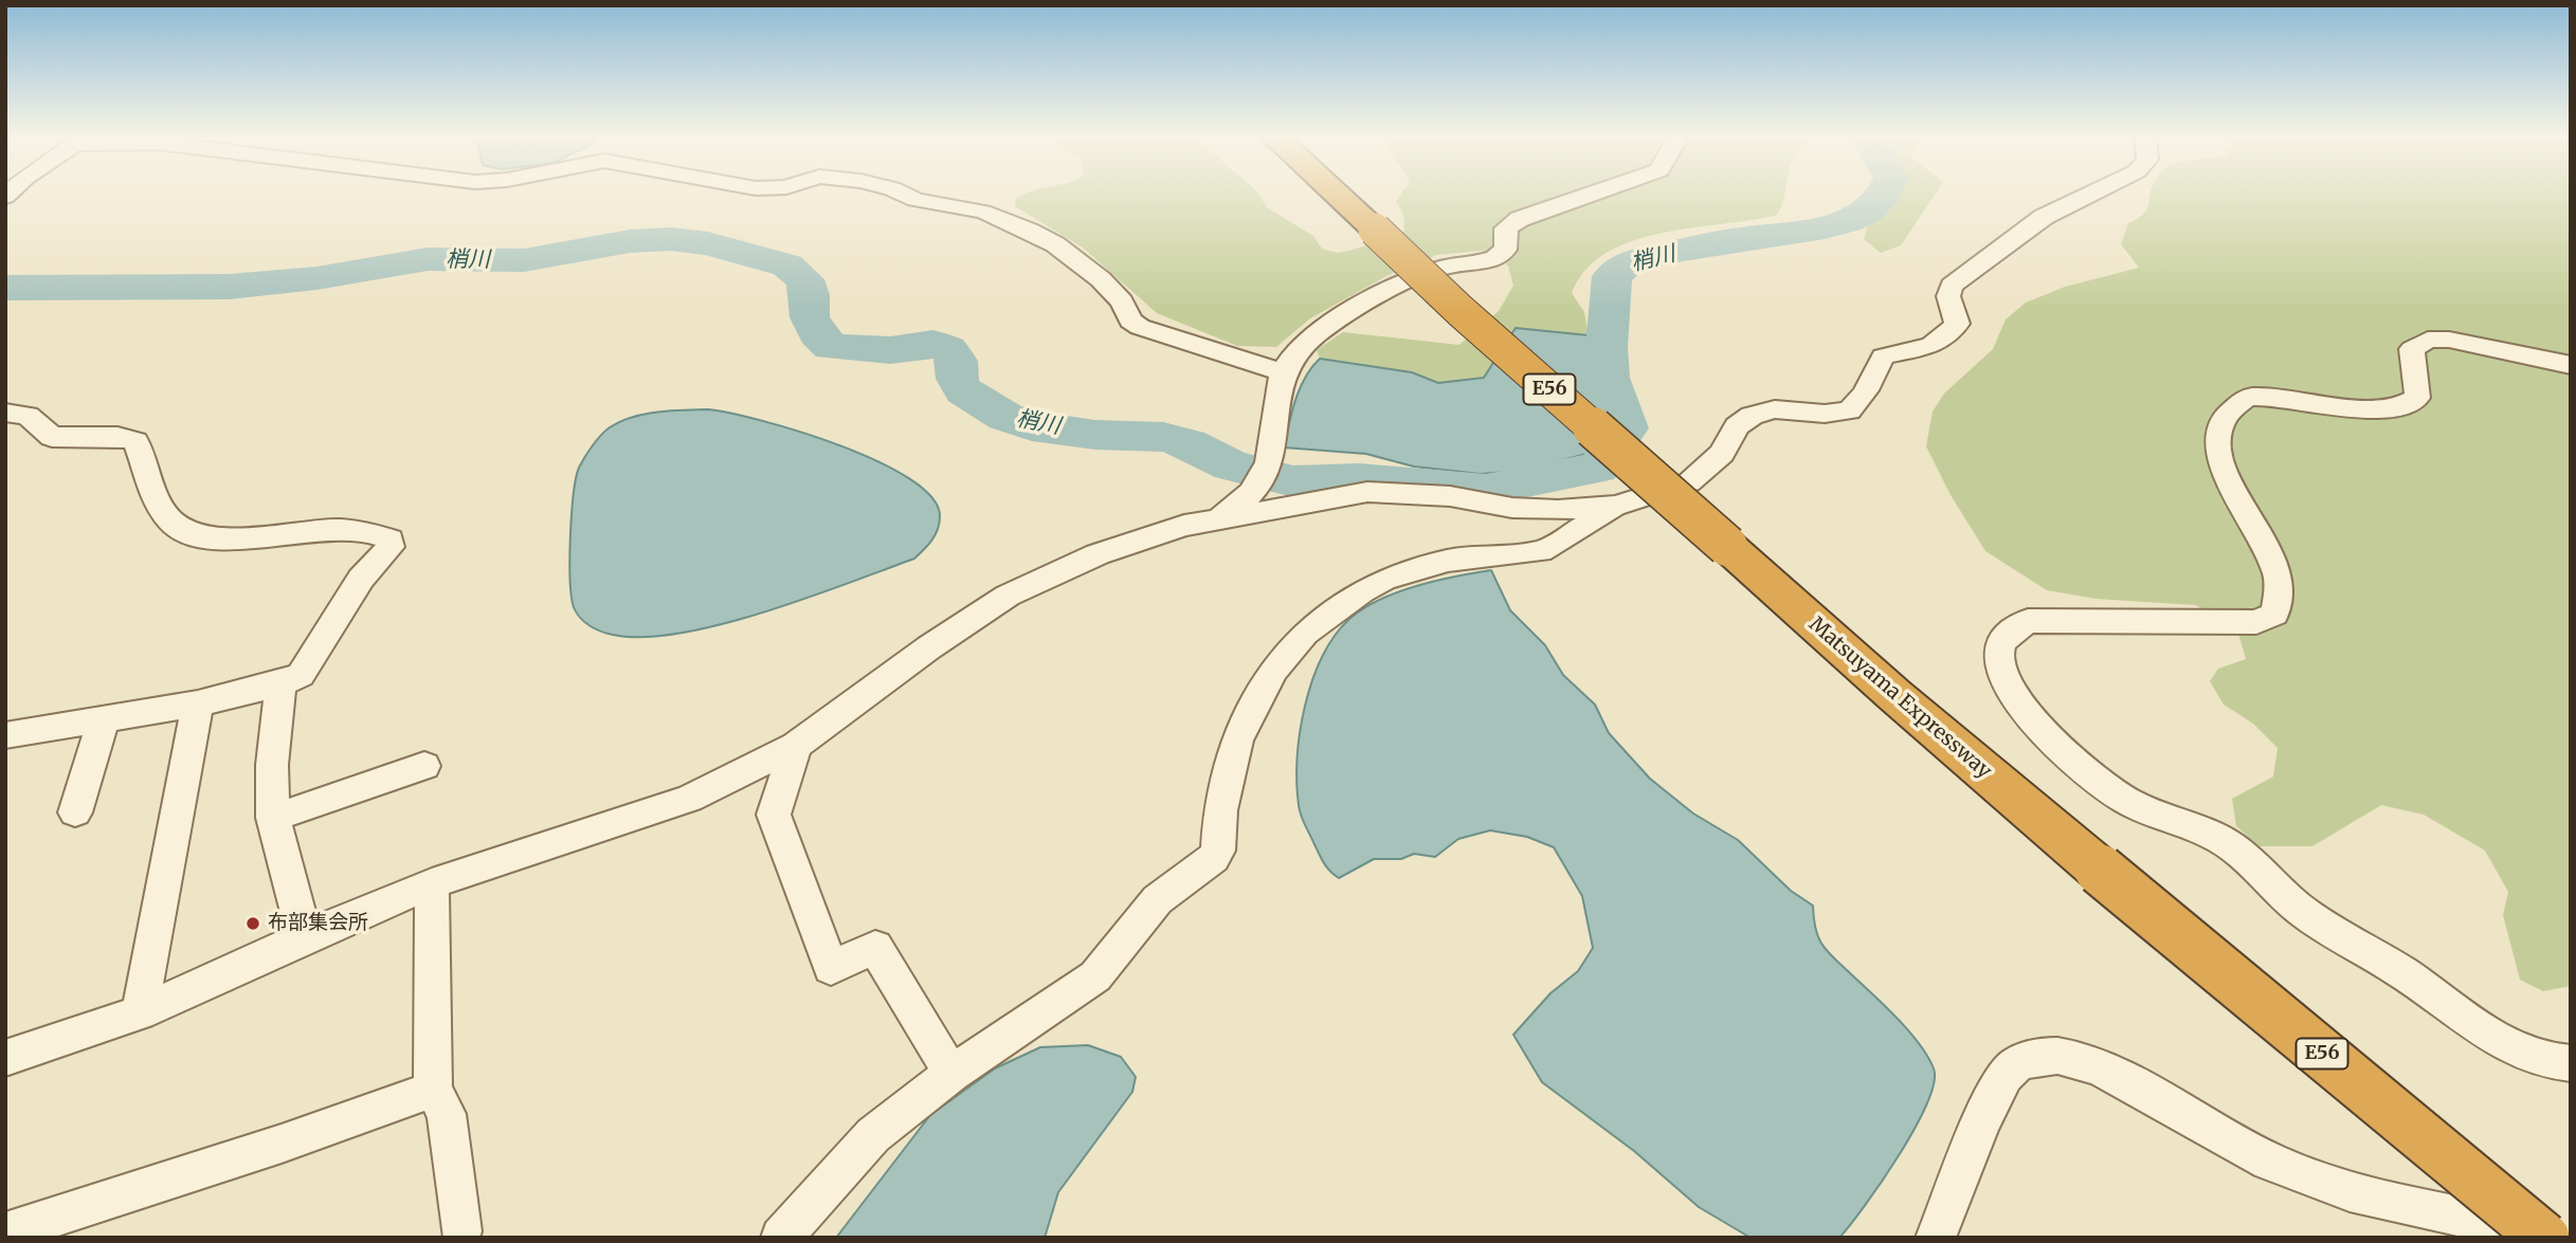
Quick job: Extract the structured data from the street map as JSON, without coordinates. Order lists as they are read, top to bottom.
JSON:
{
  "streets": {
    "highway": ["E56", "Matsuyama Expressway"]
  },
  "water": ["梢川"],
  "places": ["布部集会所"]
}
